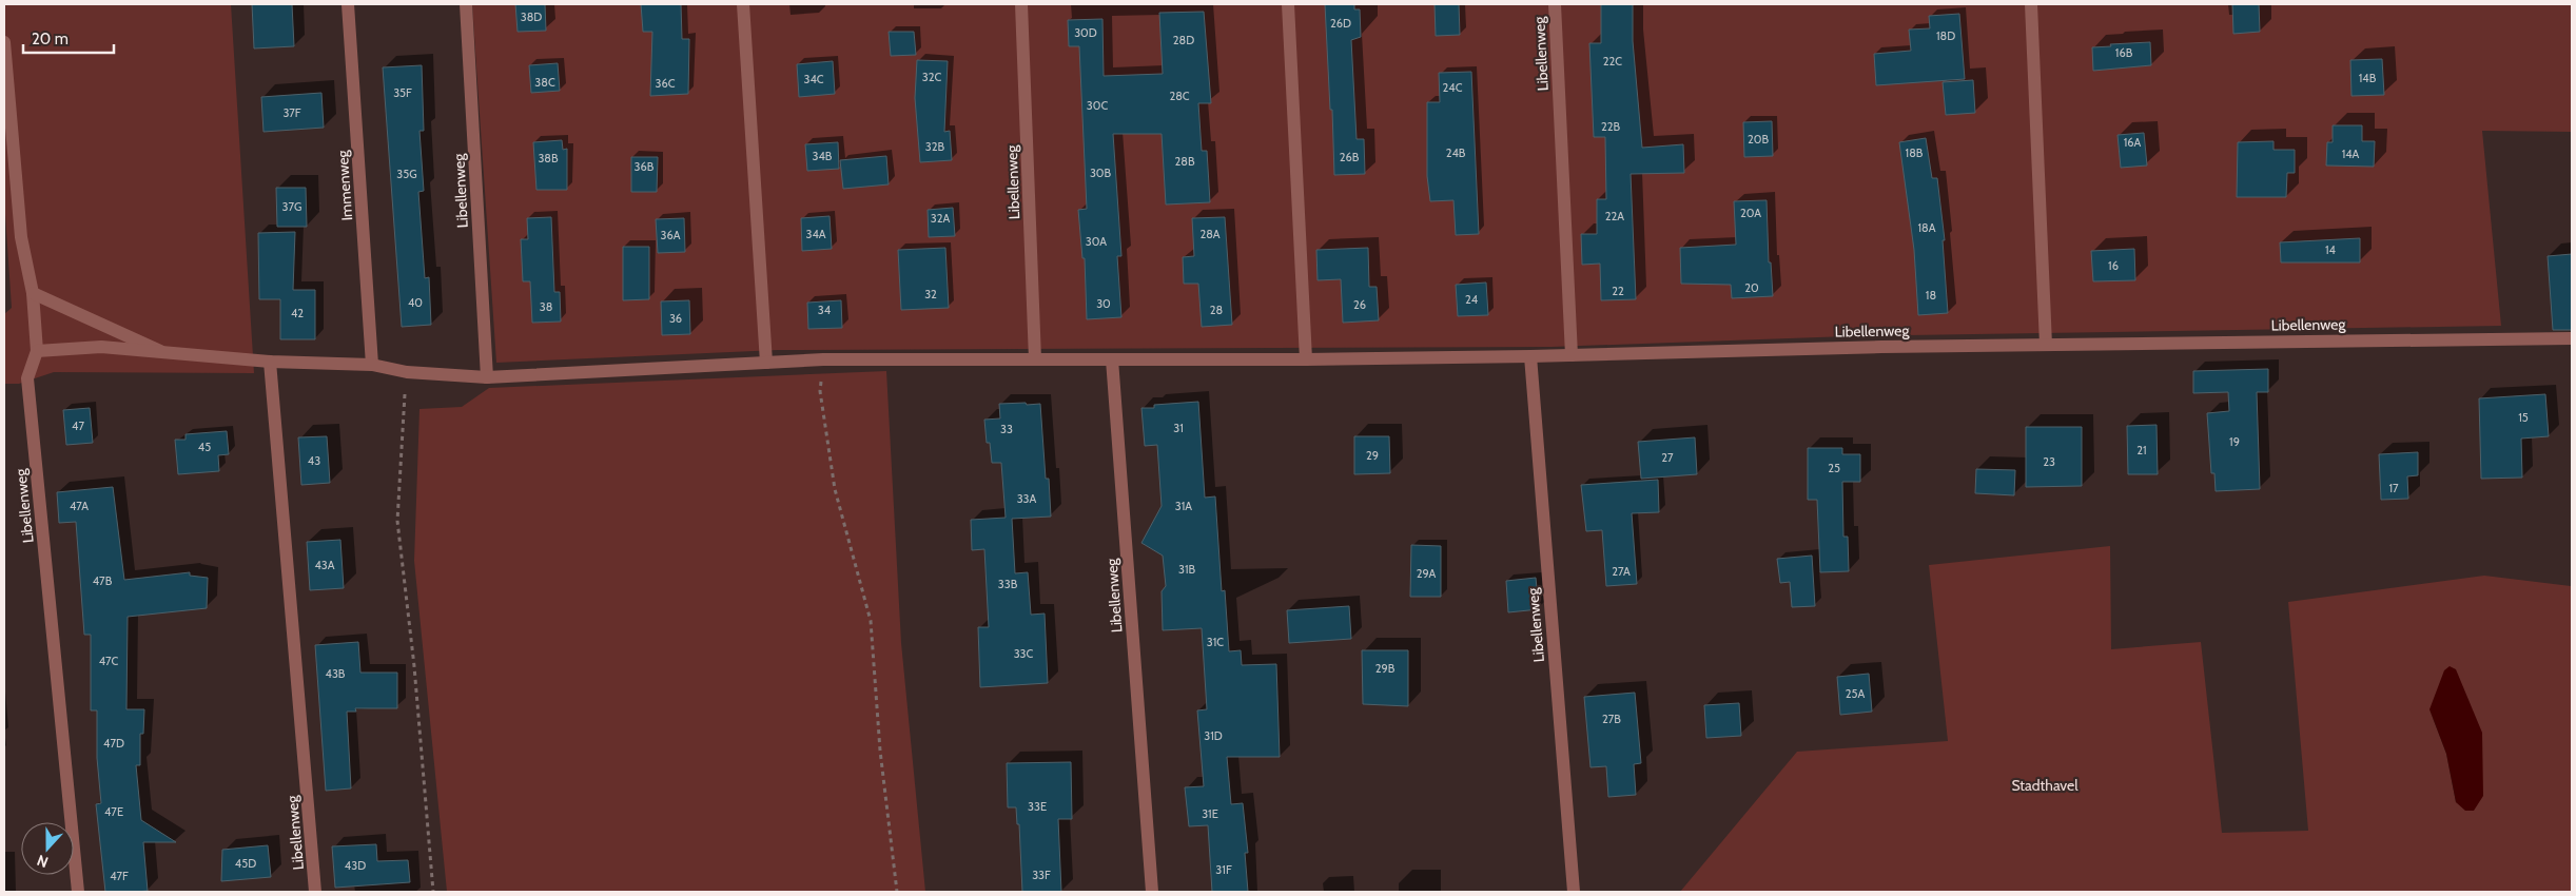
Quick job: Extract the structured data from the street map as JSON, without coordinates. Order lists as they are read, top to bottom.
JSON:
{
  "streets": {
    "street": ["Libellenweg", "Immenweg"]
  },
  "crossings": [
    ["Libellenweg", "Immenweg"]
  ],
  "parks": ["Stadthavel"],
  "house_numbers": [
    "38D",
    "26D",
    "30D",
    "18D",
    "28D",
    "16B",
    "22C",
    "32C",
    "14B",
    "34C",
    "38C",
    "36C",
    "24C",
    "35F",
    "28C",
    "30C",
    "37F",
    "22B",
    "20B",
    "16A",
    "32B",
    "24B",
    "18B",
    "14A",
    "34B",
    "26B",
    "38B",
    "28B",
    "36B",
    "30B",
    "35G",
    "37G",
    "20A",
    "22A",
    "32A",
    "18A",
    "34A",
    "28A",
    "36A",
    "30A",
    "14",
    "16",
    "20",
    "22",
    "32",
    "18",
    "24",
    "40",
    "30",
    "26",
    "38",
    "34",
    "28",
    "42",
    "36",
    "15",
    "47",
    "31",
    "33",
    "19",
    "45",
    "21",
    "29",
    "27",
    "43",
    "23",
    "25",
    "17",
    "33A",
    "47A",
    "31A",
    "43A",
    "31B",
    "27A",
    "29A",
    "47B",
    "33B",
    "31C",
    "33C",
    "47C",
    "29B",
    "43B",
    "25A",
    "27B",
    "31D",
    "47D",
    "33E",
    "47E",
    "31E",
    "45D",
    "43D",
    "31F",
    "33F",
    "47F"
  ],
  "scale_bar": "20 m",
  "north": "bottom"
}
